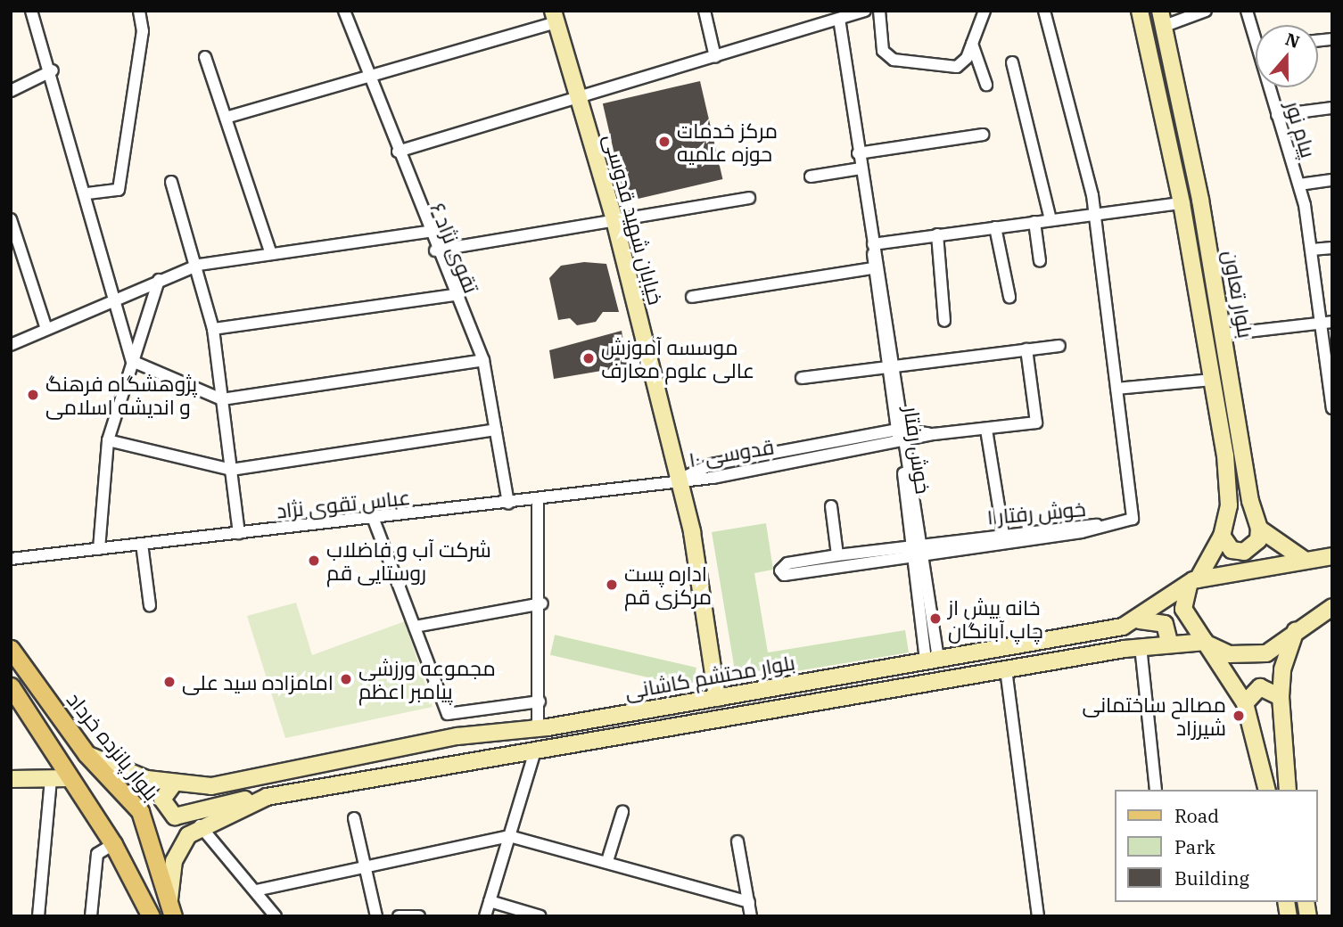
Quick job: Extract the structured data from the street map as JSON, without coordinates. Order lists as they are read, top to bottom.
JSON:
{
  "streets": {
    "main road": [
      "خیابان شهید قدوسی",
      "بلوار تعاون",
      "بلوار محتشم کاشانی",
      "بلوار پانزده خرداد"
    ],
    "street": [
      "پیام نور",
      "تقوی نژاد ۶",
      "خوش رفتار",
      "قدوسی ۱۰",
      "عباس تقوی نژاد",
      "خوش رفتار ۱"
    ]
  },
  "crossings": [
    ["خیابان شهید قدوسی", "قدوسی ۱۰"],
    ["خیابان شهید قدوسی", "عباس تقوی نژاد"],
    ["خیابان شهید قدوسی", "بلوار محتشم کاشانی"],
    ["تقوی نژاد ۶", "عباس تقوی نژاد"],
    ["بلوار تعاون", "بلوار محتشم کاشانی"],
    ["خوش رفتار", "قدوسی ۱۰"],
    ["خوش رفتار", "خوش رفتار ۱"],
    ["خوش رفتار", "بلوار محتشم کاشانی"],
    ["قدوسی ۱۰", "عباس تقوی نژاد"],
    ["بلوار محتشم کاشانی", "بلوار پانزده خرداد"]
  ],
  "places": [
    "مرکز خدمات حوزه علمیه",
    "موسسه آموزش عالی علوم معارف",
    "پژوهشگاه فرهنگ و اندیشه اسلامی",
    "شرکت آب و فاضلاب روستایی قم",
    "اداره پست مرکزی قم",
    "خانه پیش از چاپ آبانگان",
    "مجموعه ورزشی پیامبر اعظم",
    "امامزاده سید علی",
    "مصالح ساختمانی شیرزاد"
  ],
  "legend": ["Road", "Park", "Building"],
  "north": "top"
}
